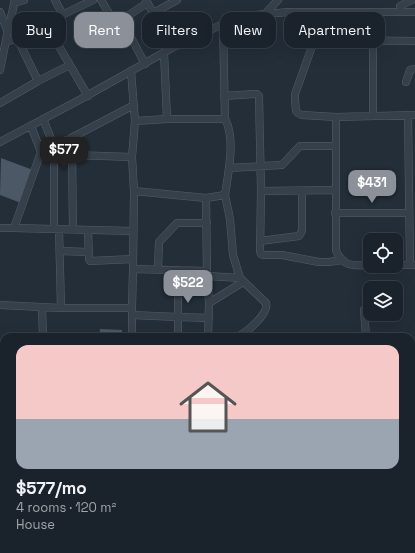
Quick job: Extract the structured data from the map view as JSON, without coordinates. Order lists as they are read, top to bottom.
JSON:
{
  "page": {
    "chip": [
      "Buy",
      "Rent",
      "Filters",
      "New",
      "Apartment"
    ],
    "price": ["$577", "$431", "$522"],
    "list": [
      {
        "name": "$577/mo",
        "note": "4 rooms · 120 m² · House"
      }
    ]
  }
}
